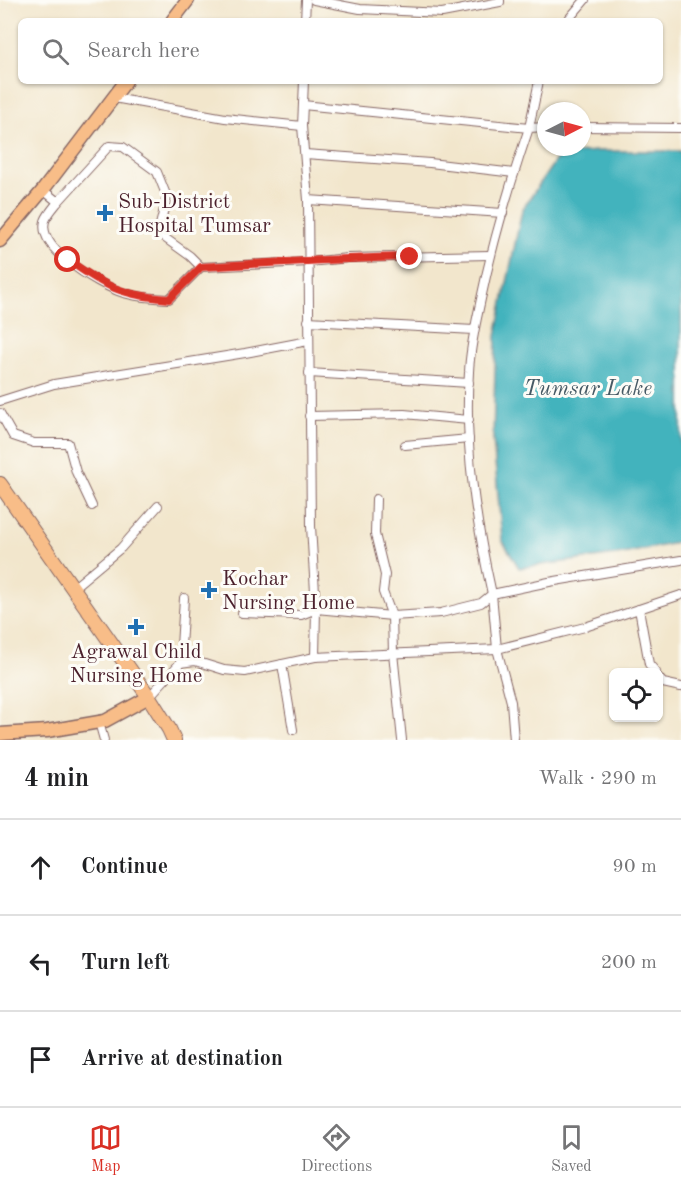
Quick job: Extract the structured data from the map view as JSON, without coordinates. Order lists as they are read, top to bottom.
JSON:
{
  "water": ["Tumsar Lake"],
  "places": {
    "health": ["Sub-District Hospital Tumsar", "Kochar Nursing Home", "Agrawal Child Nursing Home"]
  },
  "north": "right",
  "page": {
    "search": "Search here",
    "heading": ["4 min", "Walk · 290 m"],
    "list": [
      ["Continue", "90 m"],
      ["Turn left", "200 m"],
      "Arrive at destination"
    ],
    "nav": ["Map", "Directions", "Saved"]
  }
}
